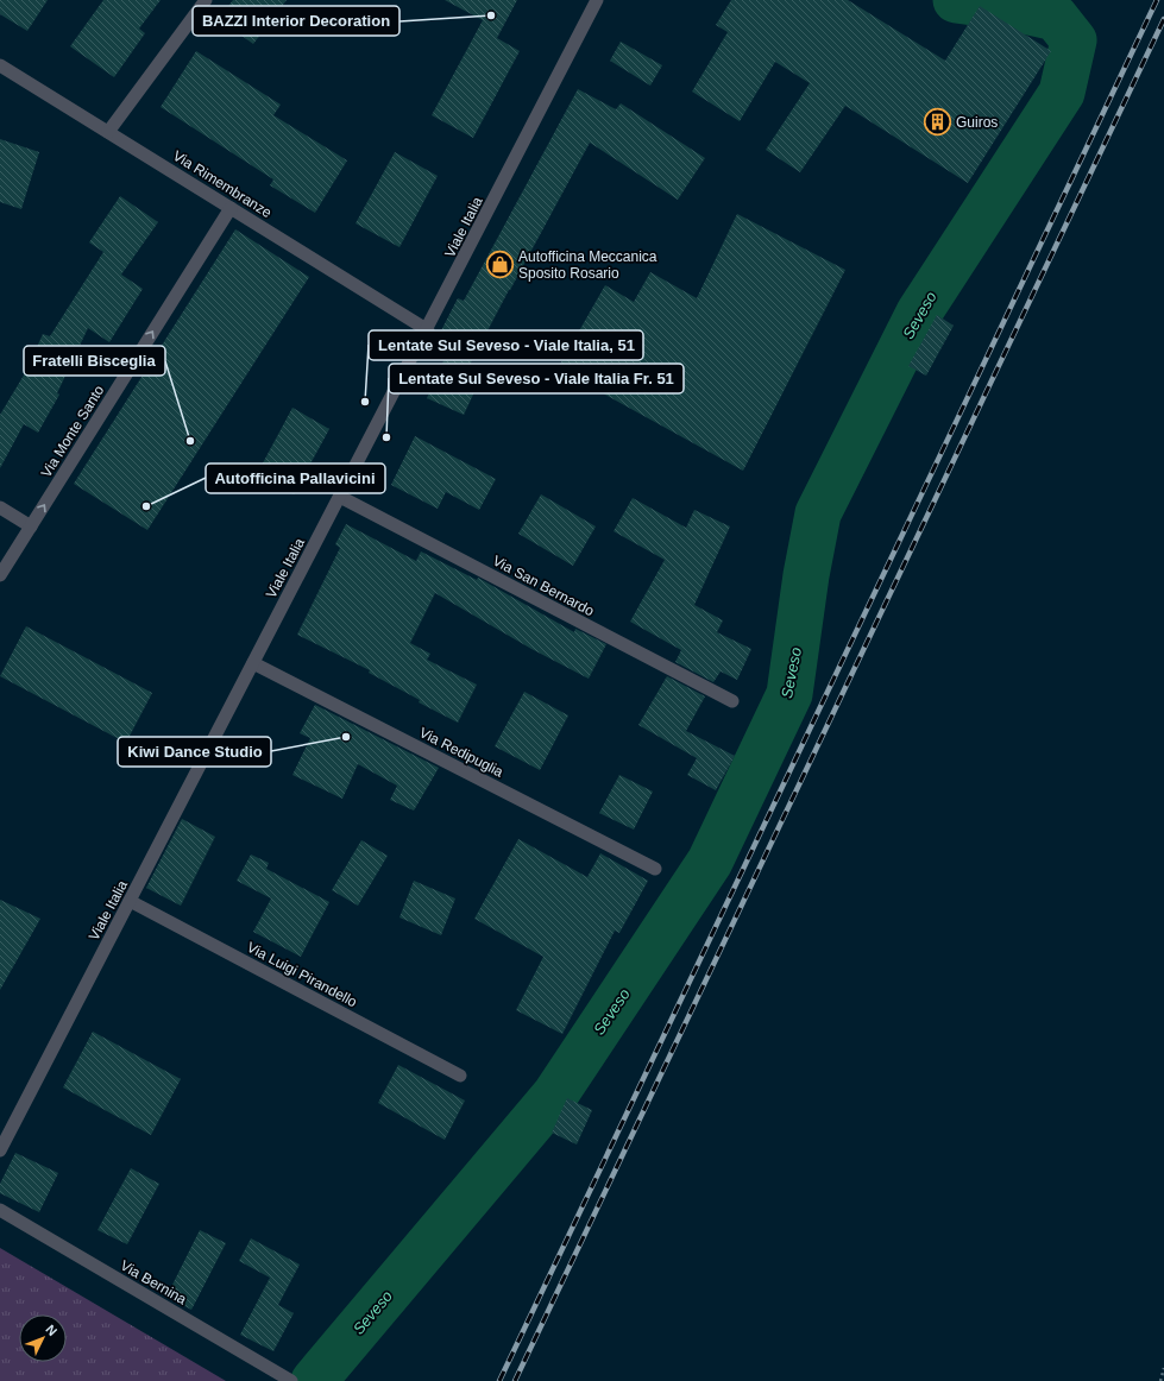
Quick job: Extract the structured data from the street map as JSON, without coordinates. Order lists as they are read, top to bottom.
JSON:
{
  "streets": {
    "street": [
      "Via Rimembranze",
      "Viale Italia",
      "Via Monte Santo",
      "Via San Bernardo",
      "Via Redipuglia",
      "Via Luigi Pirandello",
      "Via Bernina"
    ]
  },
  "crossings": [
    ["Via Rimembranze", "Viale Italia"],
    ["Via Rimembranze", "Via Monte Santo"],
    ["Viale Italia", "Via San Bernardo"],
    ["Viale Italia", "Via Redipuglia"],
    ["Viale Italia", "Via Luigi Pirandello"]
  ],
  "one_way": ["Via Monte Santo"],
  "water": ["Seveso"],
  "places": {
    "other": [
      "BAZZI Interior Decoration",
      "Lentate Sul Seveso - Viale Italia, 51",
      "Lentate Sul Seveso - Viale Italia Fr. 51",
      "Fratelli Bisceglia",
      "Autofficina Pallavicini",
      "Kiwi Dance Studio"
    ],
    "building": ["Guiros"],
    "shop": ["Autofficina Meccanica Sposito Rosario"]
  },
  "north": "top right"
}
